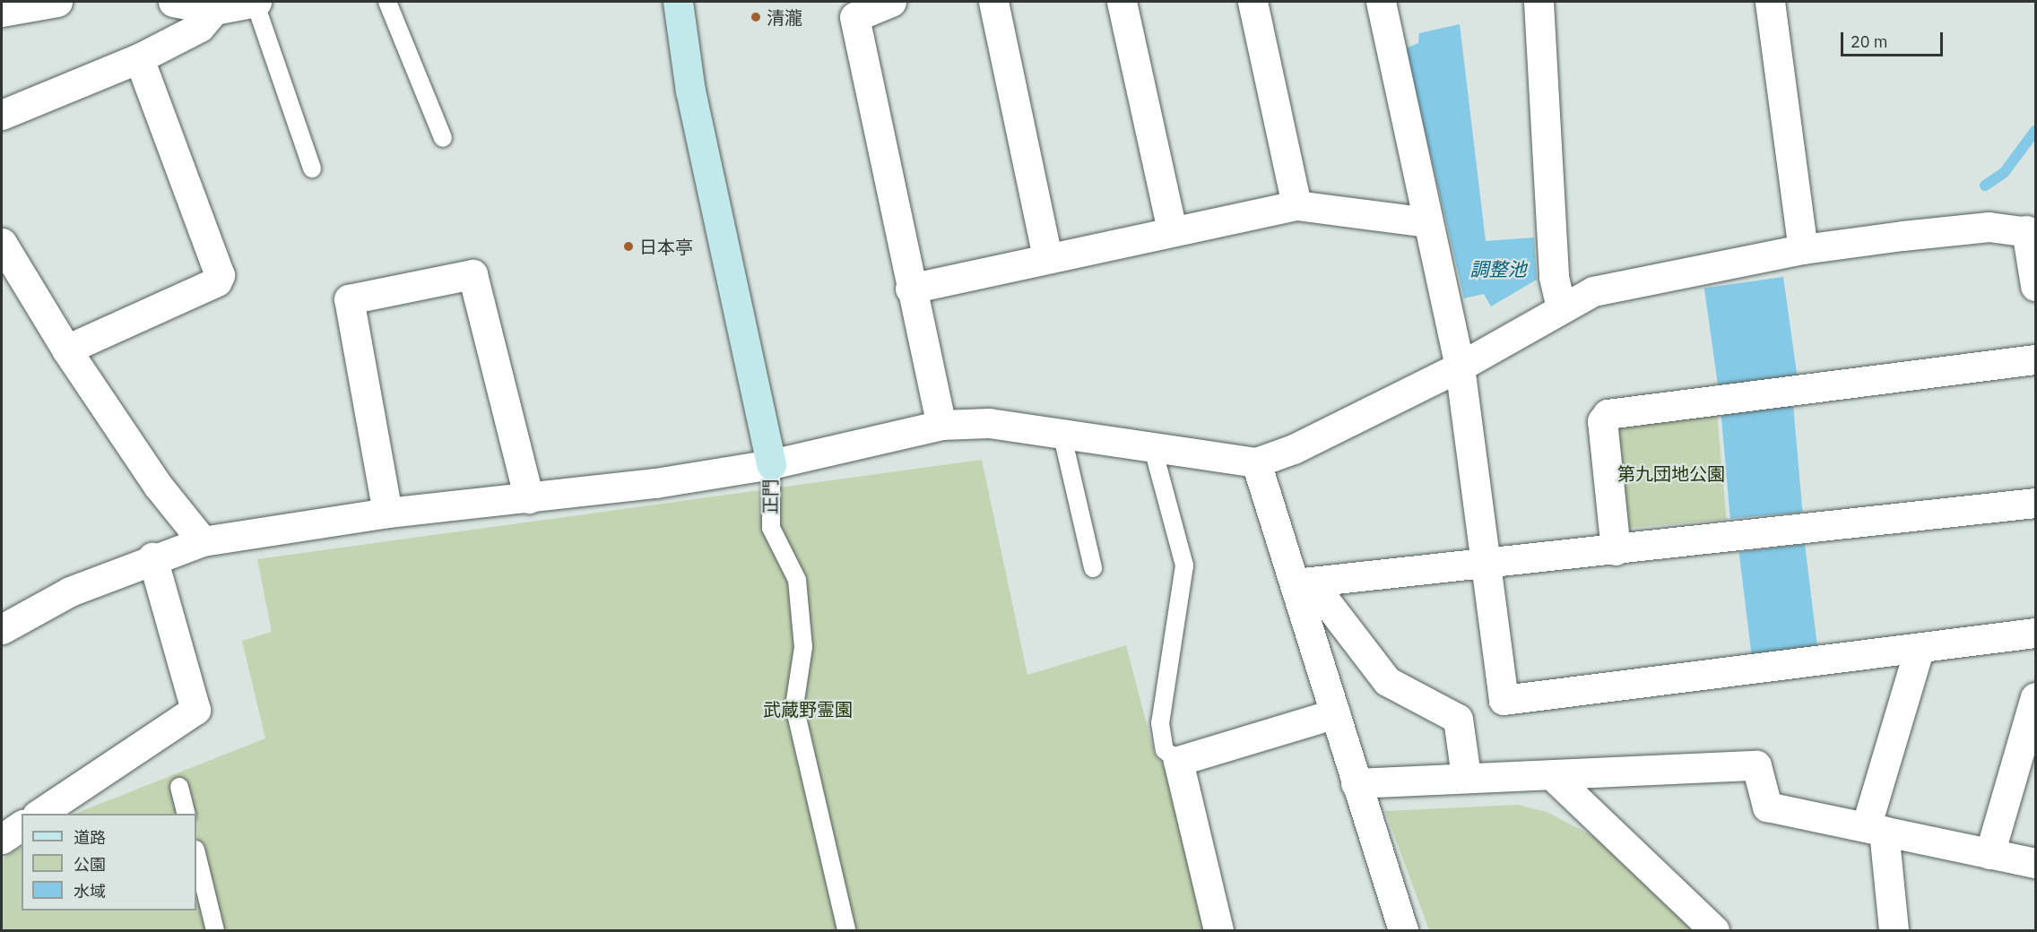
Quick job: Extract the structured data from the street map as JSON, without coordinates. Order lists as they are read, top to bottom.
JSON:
{
  "streets": {
    "lane": ["正門"]
  },
  "water": ["調整池"],
  "parks": ["第九団地公園", "武蔵野霊園"],
  "places": ["清瀧", "日本亭"],
  "legend": ["道路", "公園", "水域"],
  "scale_bar": "20 m"
}
